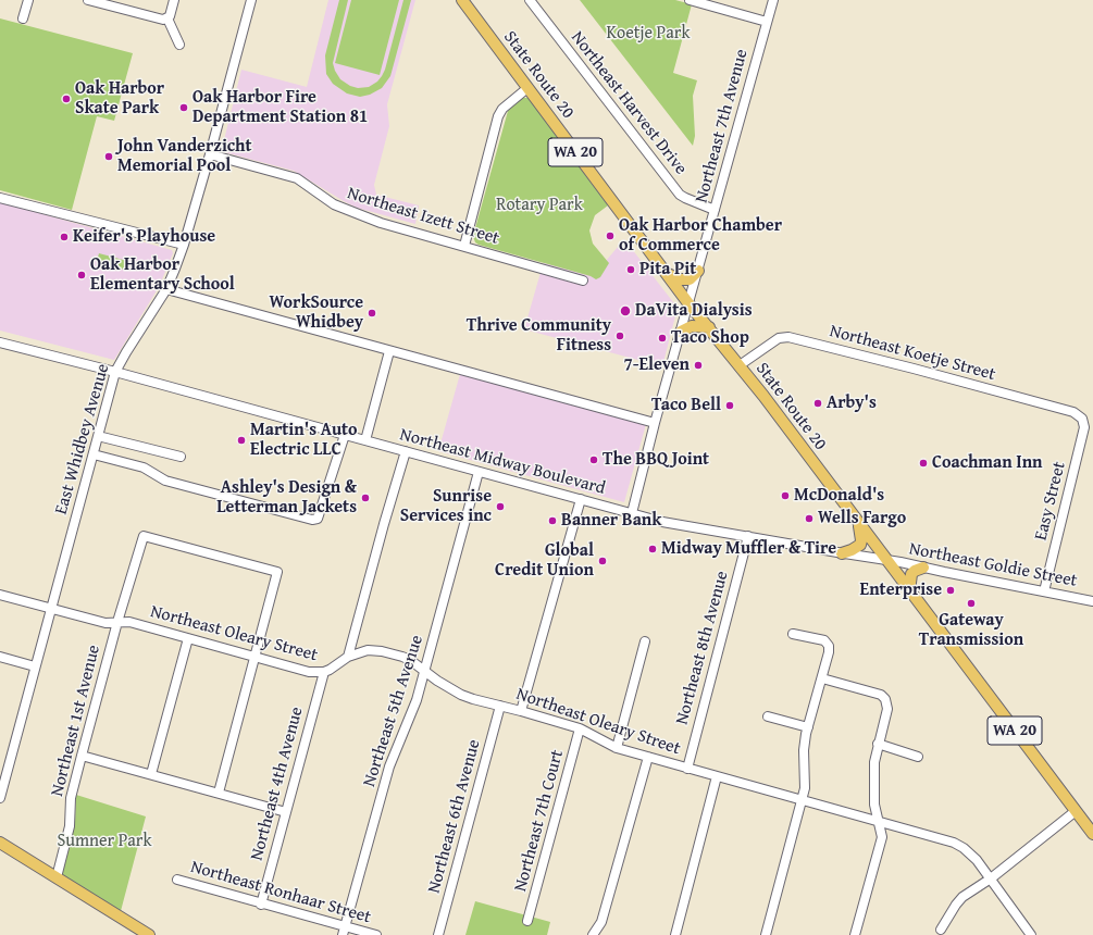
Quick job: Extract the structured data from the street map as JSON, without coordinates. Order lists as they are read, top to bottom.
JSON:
{
  "streets": {
    "main road": ["State Route 20", "WA 20"],
    "street": [
      "Northeast Harvest Drive",
      "Northeast 7th Avenue",
      "Northeast Izett Street",
      "Northeast Koetje Street",
      "East Whidbey Avenue",
      "Northeast Midway Boulevard",
      "Easy Street",
      "Northeast Goldie Street",
      "Northeast Oleary Street",
      "Northeast 8th Avenue",
      "Northeast 5th Avenue",
      "Northeast 1st Avenue",
      "Northeast 4th Avenue",
      "Northeast 6th Avenue",
      "Northeast 7th Court",
      "Northeast Ronhaar Street"
    ]
  },
  "crossings": [
    ["State Route 20", "Northeast 7th Avenue"],
    ["State Route 20", "Northeast Koetje Street"],
    ["State Route 20", "Northeast Midway Boulevard"],
    ["State Route 20", "Northeast Goldie Street"],
    ["Northeast Harvest Drive", "Northeast 7th Avenue"],
    ["Northeast 7th Avenue", "Northeast Midway Boulevard"],
    ["Northeast Izett Street", "East Whidbey Avenue"],
    ["Northeast Koetje Street", "Easy Street"],
    ["East Whidbey Avenue", "Northeast Midway Boulevard"],
    ["East Whidbey Avenue", "Northeast Oleary Street"],
    ["Northeast Midway Boulevard", "Northeast Goldie Street"],
    ["Northeast Midway Boulevard", "Northeast 8th Avenue"],
    ["Northeast Midway Boulevard", "Northeast 5th Avenue"],
    ["Easy Street", "Northeast Goldie Street"],
    ["Northeast Oleary Street", "Northeast 8th Avenue"],
    ["Northeast Oleary Street", "Northeast 5th Avenue"],
    ["Northeast Oleary Street", "Northeast 1st Avenue"],
    ["Northeast Oleary Street", "Northeast 4th Avenue"],
    ["Northeast Oleary Street", "Northeast 6th Avenue"],
    ["Northeast Oleary Street", "Northeast 7th Court"],
    ["Northeast 5th Avenue", "Northeast Ronhaar Street"],
    ["Northeast 4th Avenue", "Northeast Ronhaar Street"]
  ],
  "parks": ["Koetje Park", "Rotary Park", "Sumner Park"],
  "places": [
    "Oak Harbor Skate Park",
    "Oak Harbor Fire Department Station 81",
    "John Vanderzicht Memorial Pool",
    "Oak Harbor Chamber of Commerce",
    "Keifer's Playhouse",
    "Pita Pit",
    "Oak Harbor Elementary School",
    "DaVita Dialysis",
    "WorkSource Whidbey",
    "Thrive Community Fitness",
    "Taco Shop",
    "7-Eleven",
    "Arby's",
    "Taco Bell",
    "Martin's Auto Electric LLC",
    "The BBQ Joint",
    "Coachman Inn",
    "McDonald's",
    "Ashley's Design & Letterman Jackets",
    "Sunrise Services inc",
    "Wells Fargo",
    "Banner Bank",
    "Midway Muffler & Tire",
    "Global Credit Union",
    "Enterprise",
    "Gateway Transmission"
  ]
}
